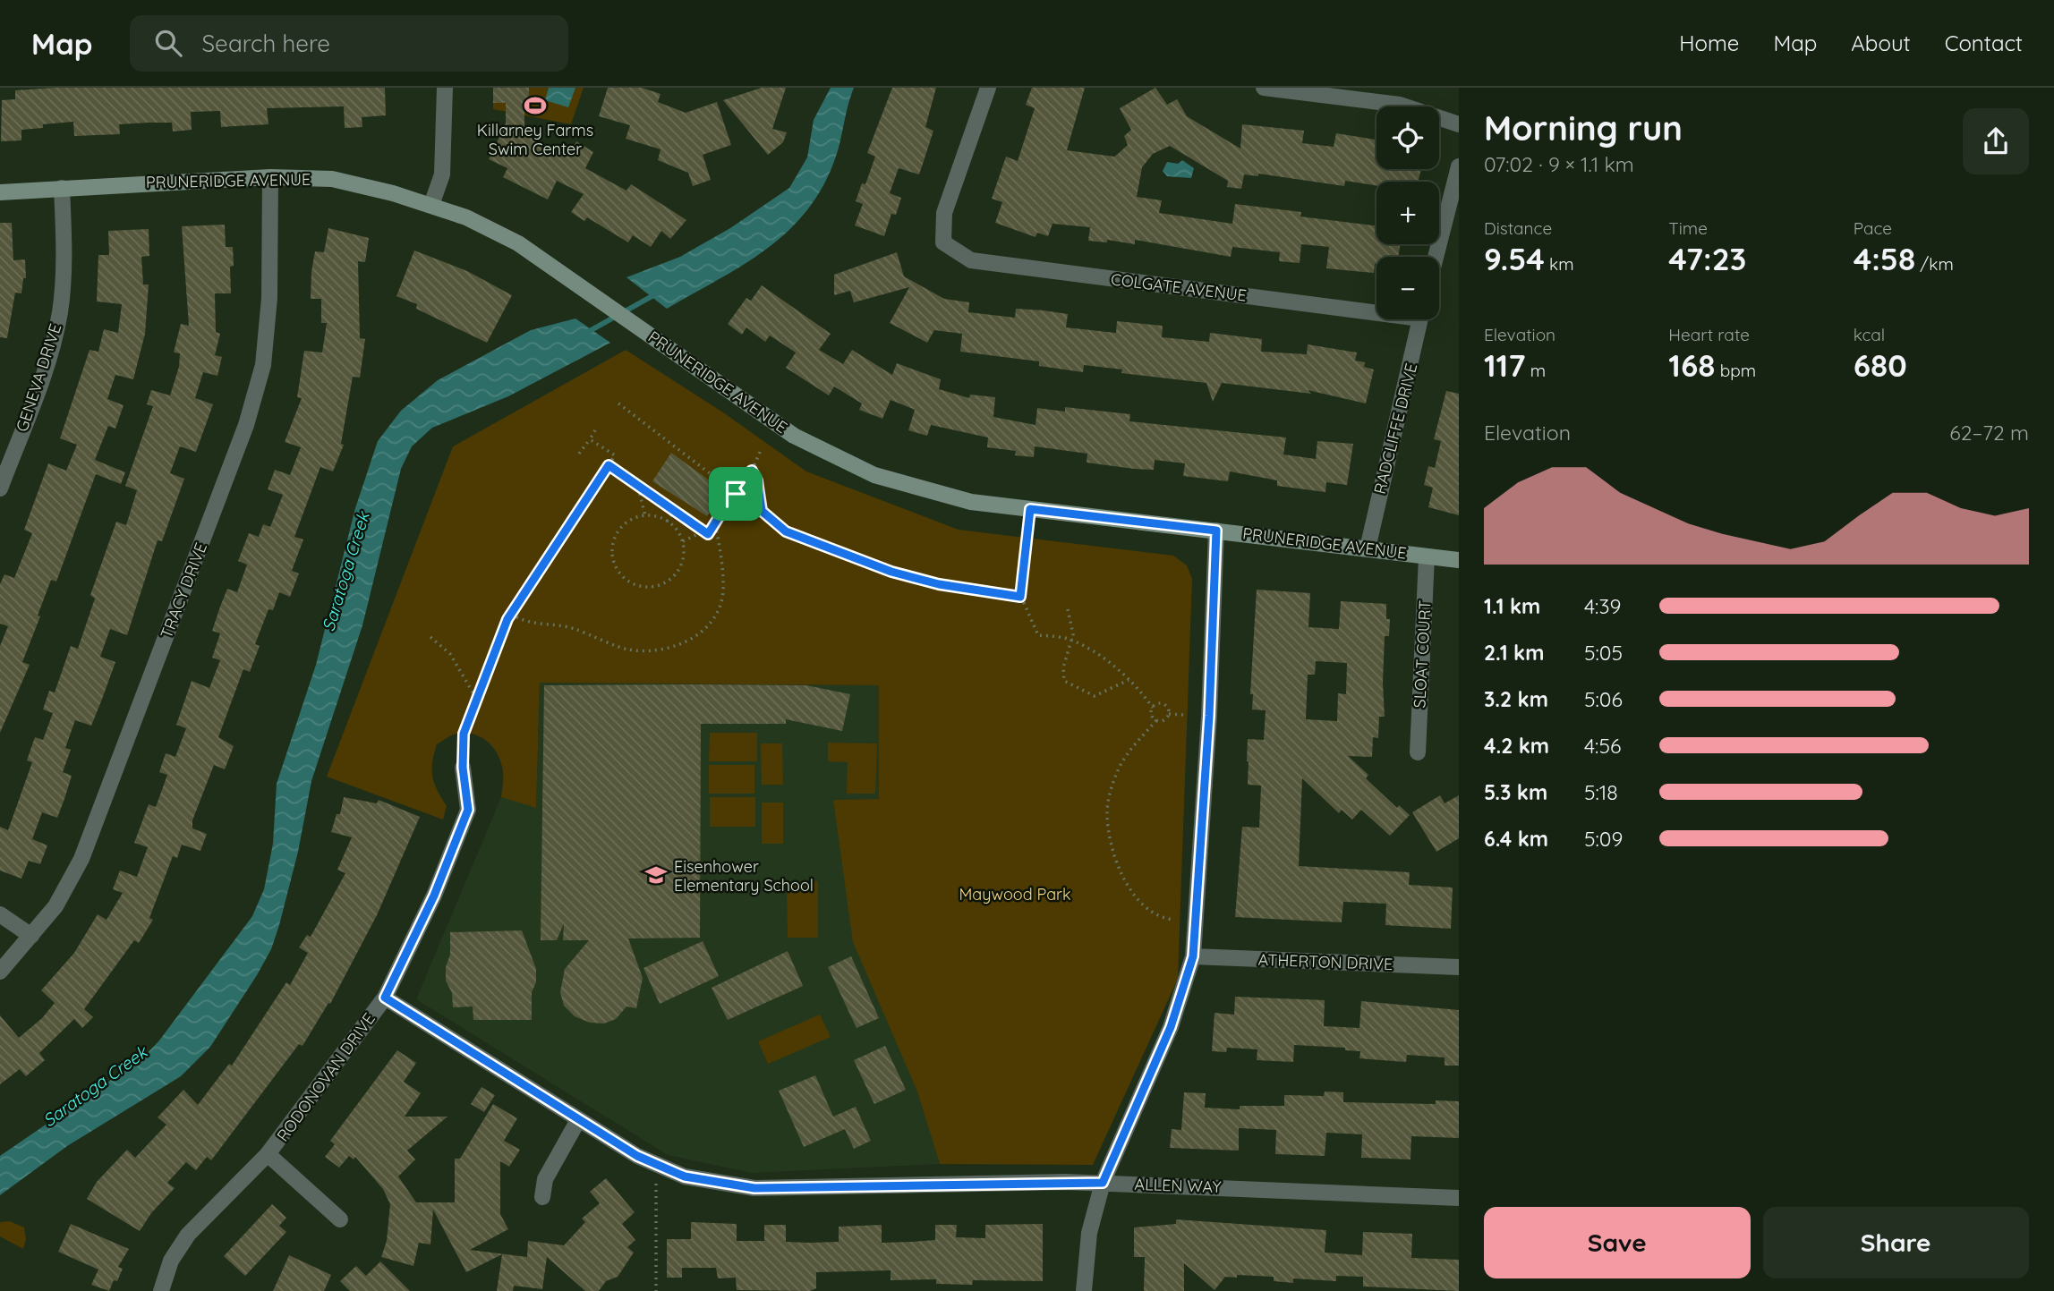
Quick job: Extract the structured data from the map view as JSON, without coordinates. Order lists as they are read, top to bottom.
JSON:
{
  "streets": {
    "main road": ["PRUNERIDGE AVENUE"],
    "street": [
      "COLGATE AVENUE",
      "GENEVA DRIVE",
      "RADCLIFFE DRIVE",
      "TRACY DRIVE",
      "SLOAT COURT",
      "ATHERTON DRIVE",
      "RODONOVAN DRIVE",
      "ALLEN WAY"
    ]
  },
  "crossings": [
    ["PRUNERIDGE AVENUE", "GENEVA DRIVE"],
    ["PRUNERIDGE AVENUE", "RADCLIFFE DRIVE"],
    ["PRUNERIDGE AVENUE", "TRACY DRIVE"],
    ["PRUNERIDGE AVENUE", "SLOAT COURT"],
    ["RODONOVAN DRIVE", "ALLEN WAY"]
  ],
  "water": ["Saratoga Creek"],
  "parks": ["Maywood Park"],
  "places": {
    "sports": ["Killarney Farms Swim Center"],
    "school or university": ["Eisenhower Elementary School"]
  },
  "page": {
    "header": "Map",
    "search": "Search here",
    "nav": [
      "Home",
      "Map",
      "About",
      "Contact"
    ],
    "heading": ["Morning run", "07:02 · 9 × 1.1 km"],
    "map_buttons": ["+", "−"],
    "stats": [
      ["Distance", "9.54 km"],
      ["Time", "47:23"],
      ["Pace", "4:58 /km"],
      ["Elevation", "117 m"],
      ["Heart rate", "168 bpm"],
      ["kcal", "680"]
    ],
    "chart": ["Elevation", "62–72 m"],
    "list": [
      {
        "name": "1.1 km",
        "note": "4:39"
      },
      {
        "name": "2.1 km",
        "note": "5:05"
      },
      {
        "name": "3.2 km",
        "note": "5:06"
      },
      {
        "name": "4.2 km",
        "note": "4:56"
      },
      {
        "name": "5.3 km",
        "note": "5:18"
      },
      {
        "name": "6.4 km",
        "note": "5:09"
      }
    ],
    "buttons": ["Save", "Share"]
  }
}
